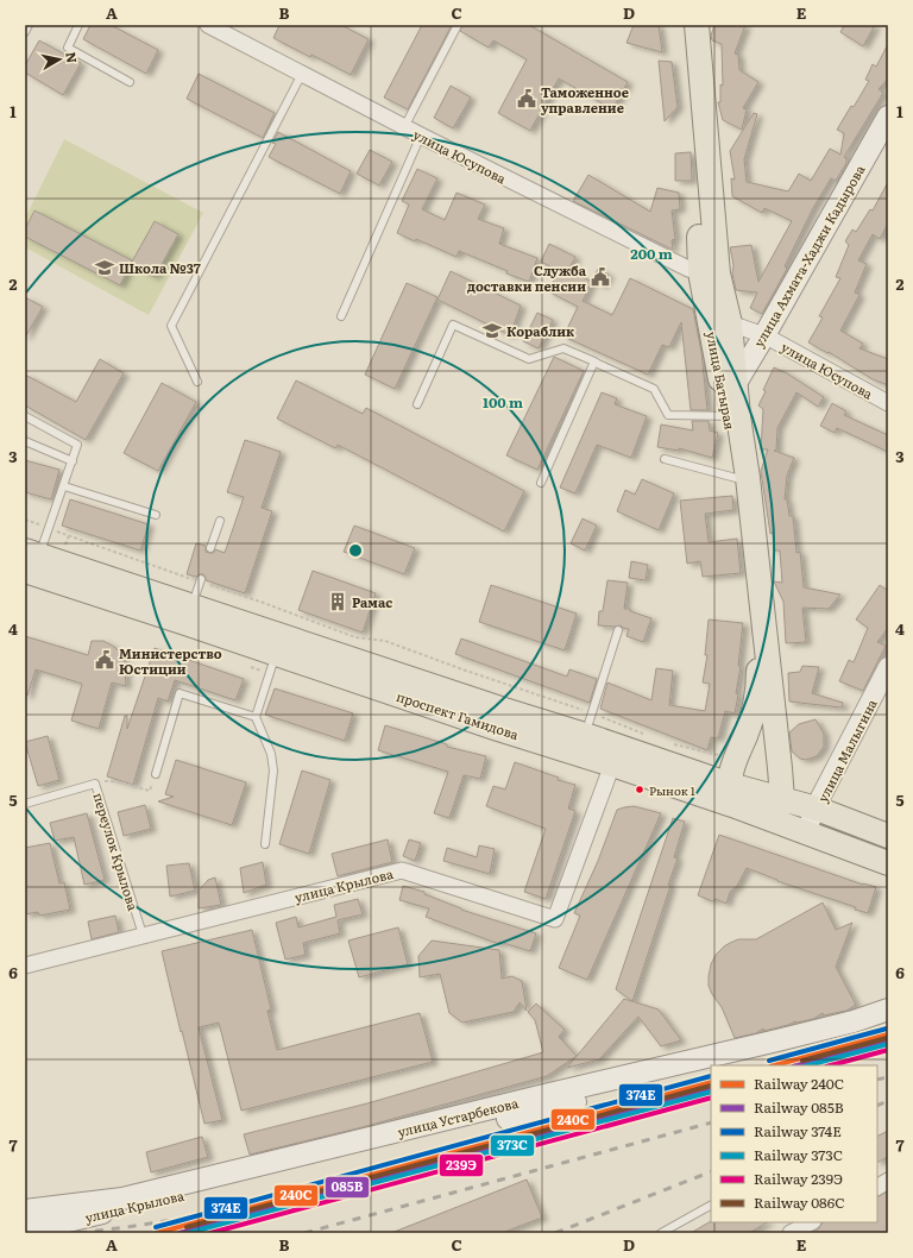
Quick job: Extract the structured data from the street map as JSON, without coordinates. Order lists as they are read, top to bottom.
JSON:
{
  "streets": {
    "main road": [
      "улица Ахмата-Хаджи Кадырова",
      "улица Батырая",
      "проспект Гамидова",
      "улица Крылова",
      "улица Устарбекова"
    ],
    "street": ["улица Юсупова", "улица Малыгина"],
    "lane": ["переулок Крылова"]
  },
  "crossings": [
    ["улица Юсупова", "улица Ахмата-Хаджи Кадырова"],
    ["улица Юсупова", "улица Батырая"],
    ["улица Ахмата-Хаджи Кадырова", "улица Батырая"],
    ["улица Батырая", "проспект Гамидова"],
    ["проспект Гамидова", "улица Малыгина"],
    ["проспект Гамидова", "улица Крылова"],
    ["переулок Крылова", "улица Крылова"],
    ["улица Крылова", "улица Устарбекова"]
  ],
  "places": {
    "public building": ["Таможенное управление", "Служба доставки пенсии", "Министерство Юстиции"],
    "school or university": ["Школа №37", "Кораблик"],
    "building": ["Рамас"],
    "other": ["Рынок 1"]
  },
  "lines": [
    "rail line 374Е",
    "rail line 240С",
    "rail line 086С",
    "rail line 085В",
    "rail line 373C",
    "rail line 239Э"
  ],
  "legend": [
    "Railway 240С",
    "Railway 085В",
    "Railway 374Е",
    "Railway 373C",
    "Railway 239Э",
    "Railway 086С"
  ],
  "north": "right",
  "grid": {
    "columns": [
      "A",
      "B",
      "C",
      "D",
      "E"
    ],
    "rows": [
      "1",
      "2",
      "3",
      "4",
      "5",
      "6",
      "7"
    ]
  },
  "rings": ["200 m", "100 m"]
}
